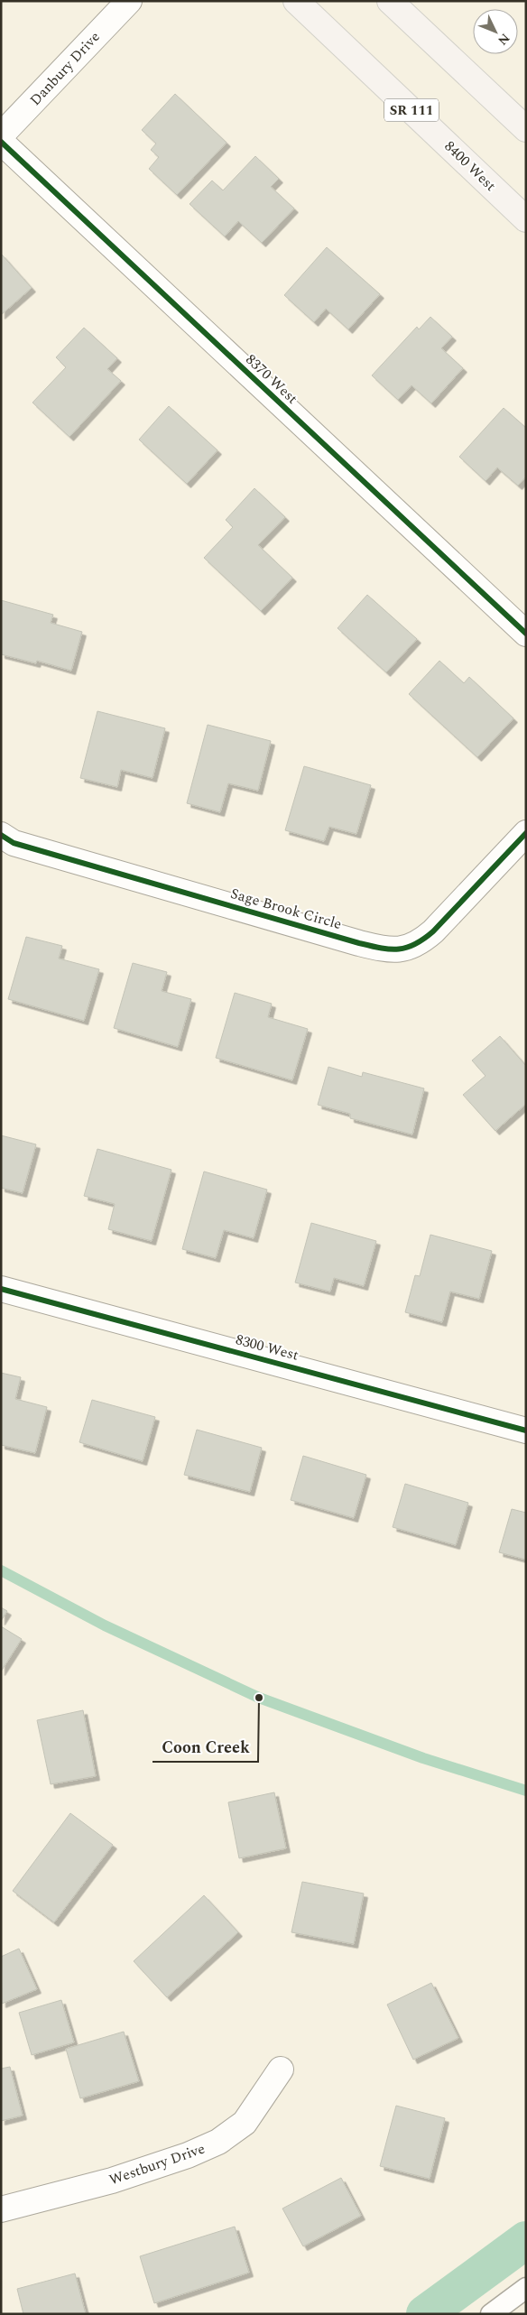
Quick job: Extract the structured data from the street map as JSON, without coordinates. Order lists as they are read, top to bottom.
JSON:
{
  "streets": {
    "main road": ["SR 111", "8400 West"],
    "street": [
      "Danbury Drive",
      "8370 West",
      "Sage Brook Circle",
      "8300 West",
      "Westbury Drive"
    ]
  },
  "places": ["Coon Creek"],
  "north": "bottom right"
}
